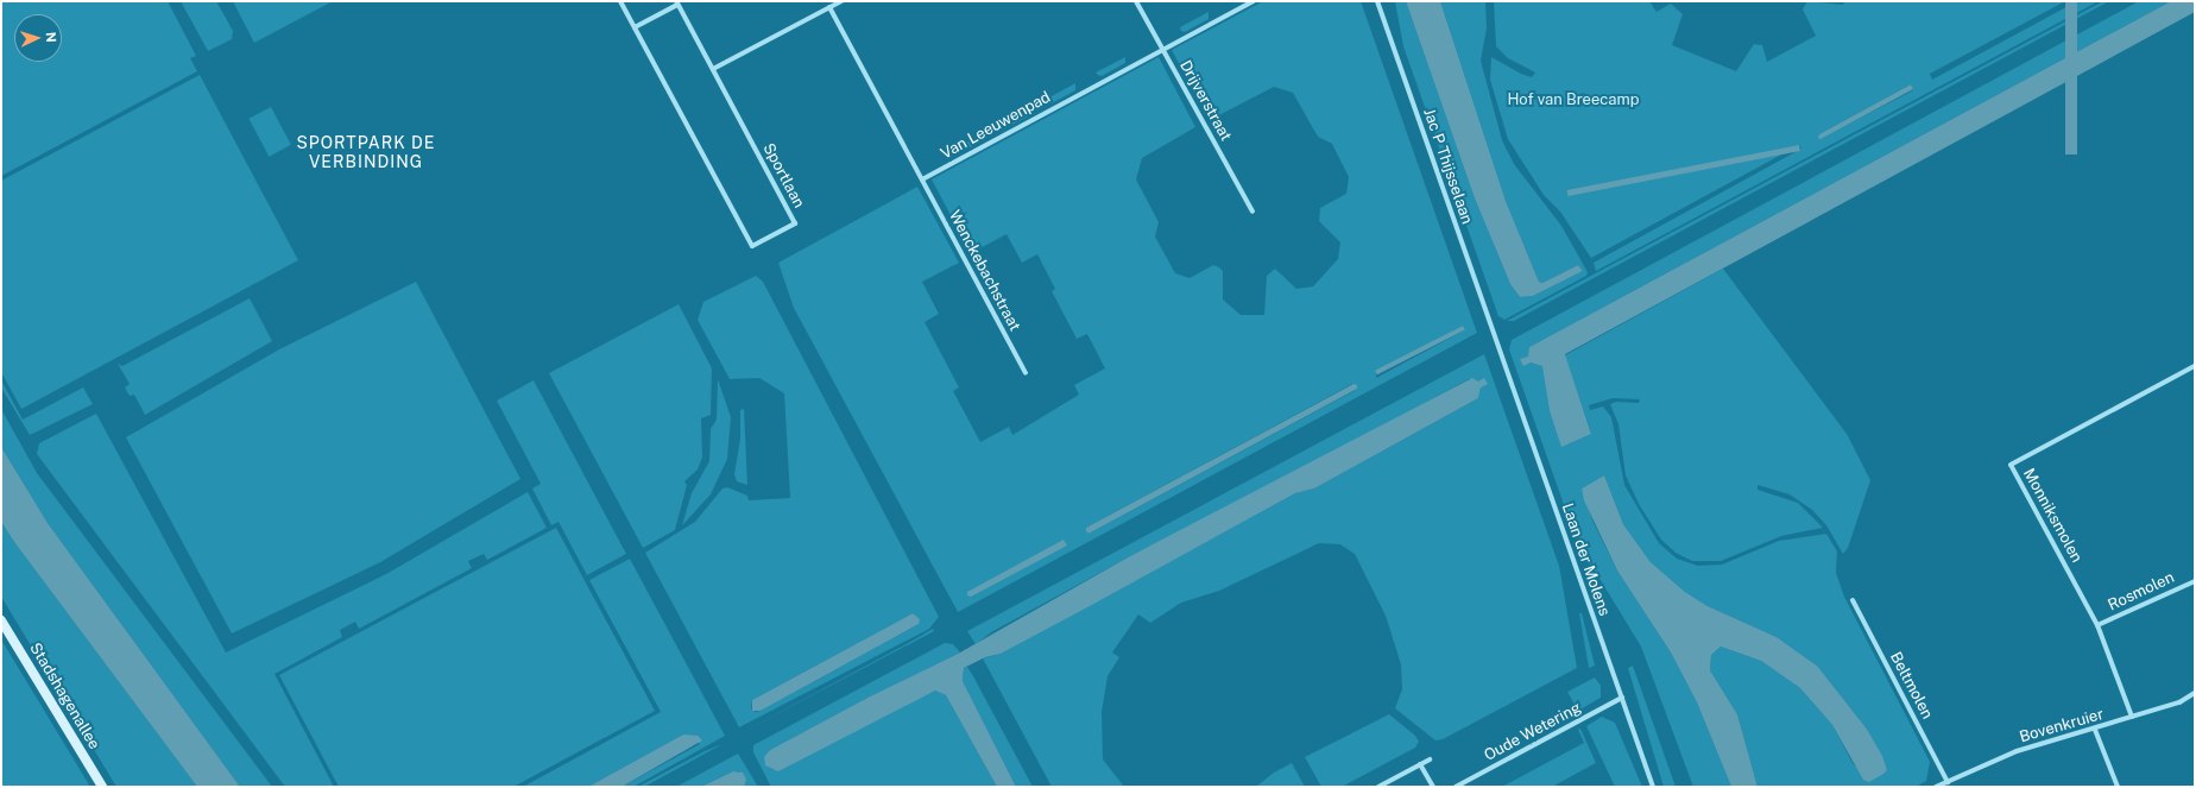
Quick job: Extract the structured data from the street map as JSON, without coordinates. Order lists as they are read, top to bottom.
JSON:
{
  "streets": {
    "main road": ["Stadshagenallee"],
    "street": [
      "Drijverstraat",
      "Van Leeuwenpad",
      "Jac P Thijsselaan",
      "Sportlaan",
      "Wenckebachstraat",
      "Monniksmolen",
      "Laan der Molens",
      "Rosmolen",
      "Beltmolen",
      "Bovenkruier",
      "Oude Wetering"
    ]
  },
  "crossings": [
    ["Drijverstraat", "Van Leeuwenpad"],
    ["Van Leeuwenpad", "Wenckebachstraat"],
    ["Jac P Thijsselaan", "Laan der Molens"],
    ["Monniksmolen", "Rosmolen"],
    ["Monniksmolen", "Bovenkruier"],
    ["Laan der Molens", "Oude Wetering"],
    ["Beltmolen", "Bovenkruier"]
  ],
  "districts": ["SPORTPARK DE VERBINDING"],
  "parks": ["Hof van Breecamp"],
  "north": "right"
}
